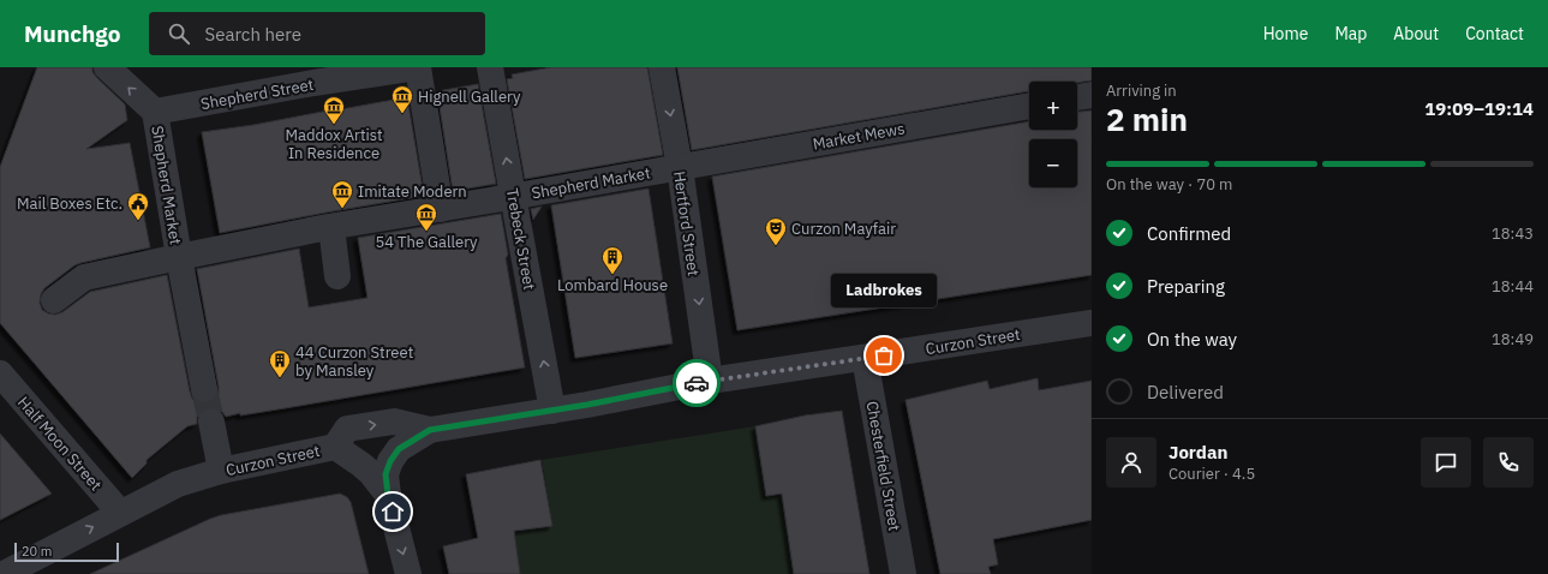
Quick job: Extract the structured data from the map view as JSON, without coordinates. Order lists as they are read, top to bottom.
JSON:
{
  "streets": {
    "street": [
      "Shepherd Street",
      "Market Mews",
      "Shepherd Market",
      "Hertford Street",
      "Trebeck Street",
      "Curzon Street",
      "Half Moon Street",
      "Chesterfield Street"
    ]
  },
  "crossings": [
    ["Shepherd Street", "Shepherd Market"],
    ["Market Mews", "Shepherd Market"],
    ["Market Mews", "Hertford Street"],
    ["Shepherd Market", "Hertford Street"],
    ["Shepherd Market", "Trebeck Street"],
    ["Hertford Street", "Curzon Street"],
    ["Trebeck Street", "Curzon Street"],
    ["Curzon Street", "Half Moon Street"],
    ["Curzon Street", "Chesterfield Street"]
  ],
  "one_way": ["Hertford Street"],
  "places": {
    "museum": [
      "Hignell Gallery",
      "Maddox Artist In Residence",
      "Imitate Modern",
      "54 The Gallery"
    ],
    "public building": ["Mail Boxes Etc."],
    "theatre": ["Curzon Mayfair"],
    "building": ["Lombard House", "44 Curzon Street by Mansley"],
    "other": ["Ladbrokes"]
  },
  "scale_bar": "20 m",
  "page": {
    "header": "Munchgo",
    "search": "Search here",
    "nav": [
      "Home",
      "Map",
      "About",
      "Contact"
    ],
    "heading": ["2 min", "Arriving in", "19:09–19:14"],
    "panel": ["Jordan", "Courier · 4.5"],
    "map_buttons": ["+", "−"],
    "bar": "On the way · 70 m",
    "list": [
      ["Confirmed", "18:43"],
      ["Preparing", "18:44"],
      ["On the way", "18:49"],
      "Delivered"
    ],
    "bubble": "Ladbrokes",
    "scale": "20 m"
  }
}
